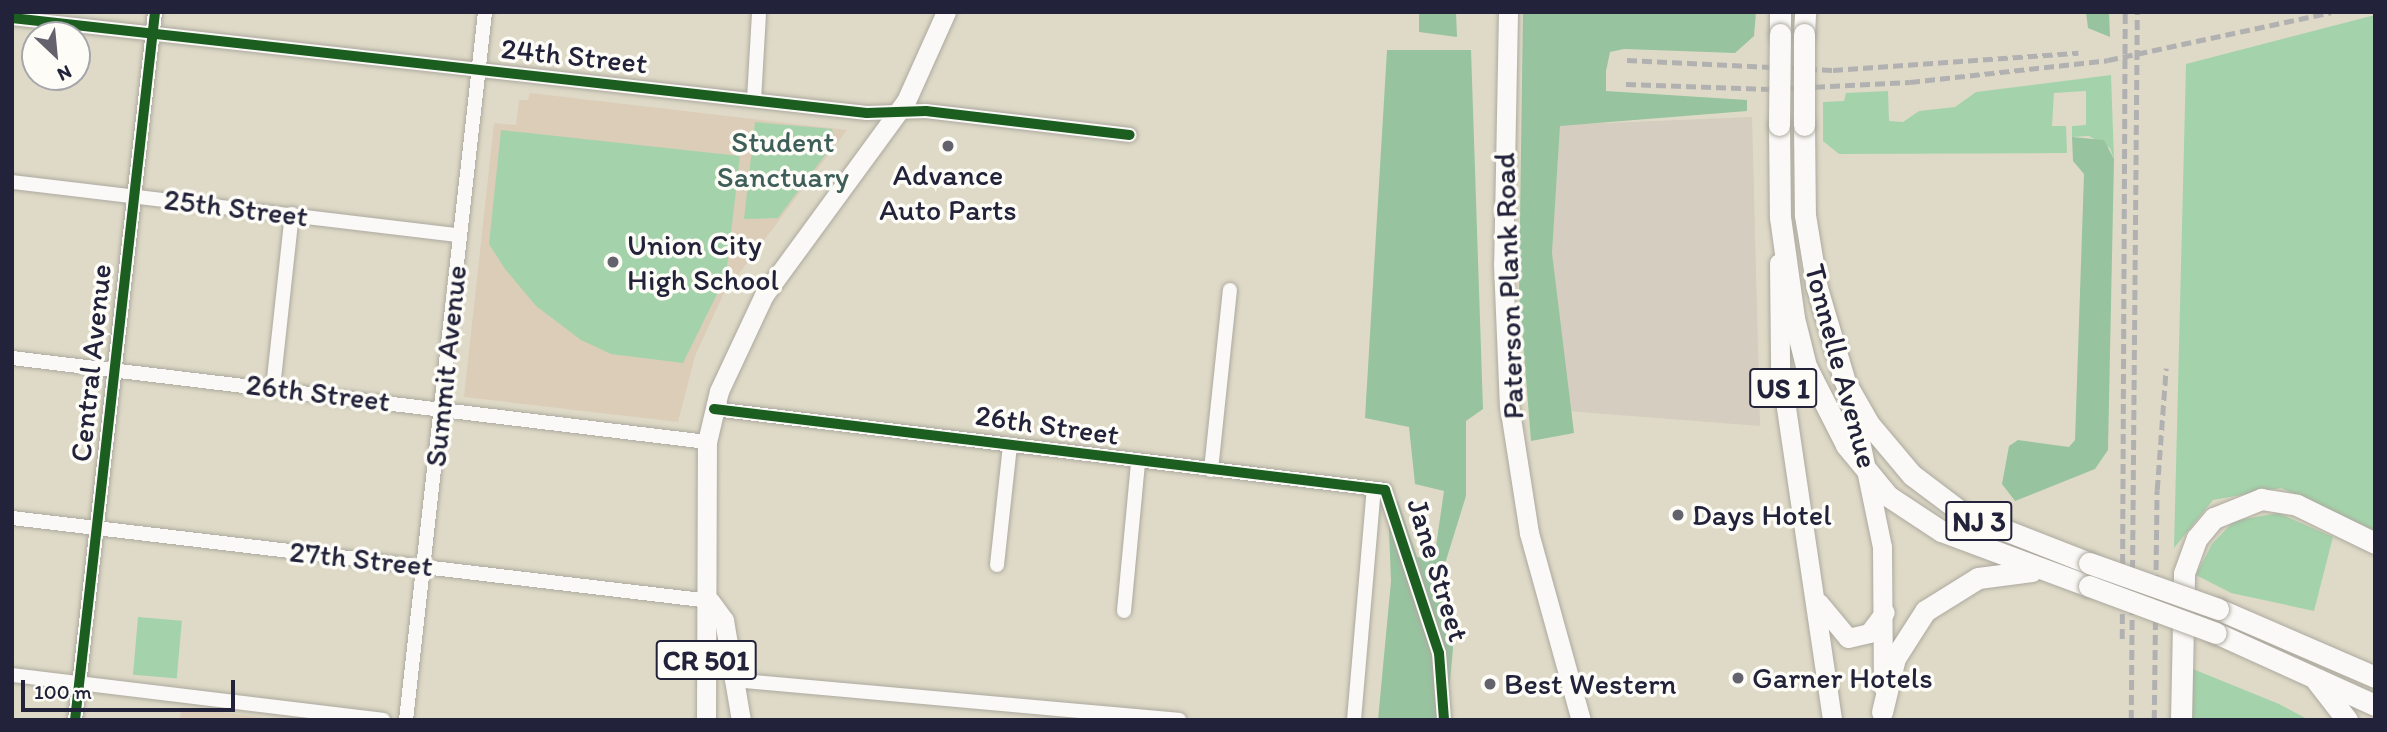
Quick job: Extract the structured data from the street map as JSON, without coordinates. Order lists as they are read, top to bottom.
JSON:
{
  "streets": {
    "highway": ["Tonnelle Avenue", "US 1", "NJ 3"],
    "main road": ["Paterson Plank Road", "CR 501"],
    "street": [
      "24th Street",
      "25th Street",
      "Central Avenue",
      "Summit Avenue",
      "26th Street",
      "27th Street",
      "Jane Street"
    ]
  },
  "crossings": [
    ["24th Street", "Central Avenue"],
    ["24th Street", "Summit Avenue"],
    ["24th Street", "CR 501"],
    ["25th Street", "Central Avenue"],
    ["25th Street", "Summit Avenue"],
    ["Central Avenue", "26th Street"],
    ["Central Avenue", "27th Street"],
    ["Summit Avenue", "26th Street"],
    ["Summit Avenue", "27th Street"],
    ["Tonnelle Avenue", "NJ 3"],
    ["26th Street", "Jane Street"],
    ["26th Street", "CR 501"],
    ["27th Street", "CR 501"]
  ],
  "parks": ["Student Sanctuary"],
  "places": [
    "Advance Auto Parts",
    "Union City High School",
    "Days Hotel",
    "Garner Hotels",
    "Best Western"
  ],
  "scale_bar": "100 m",
  "north": "bottom right"
}
